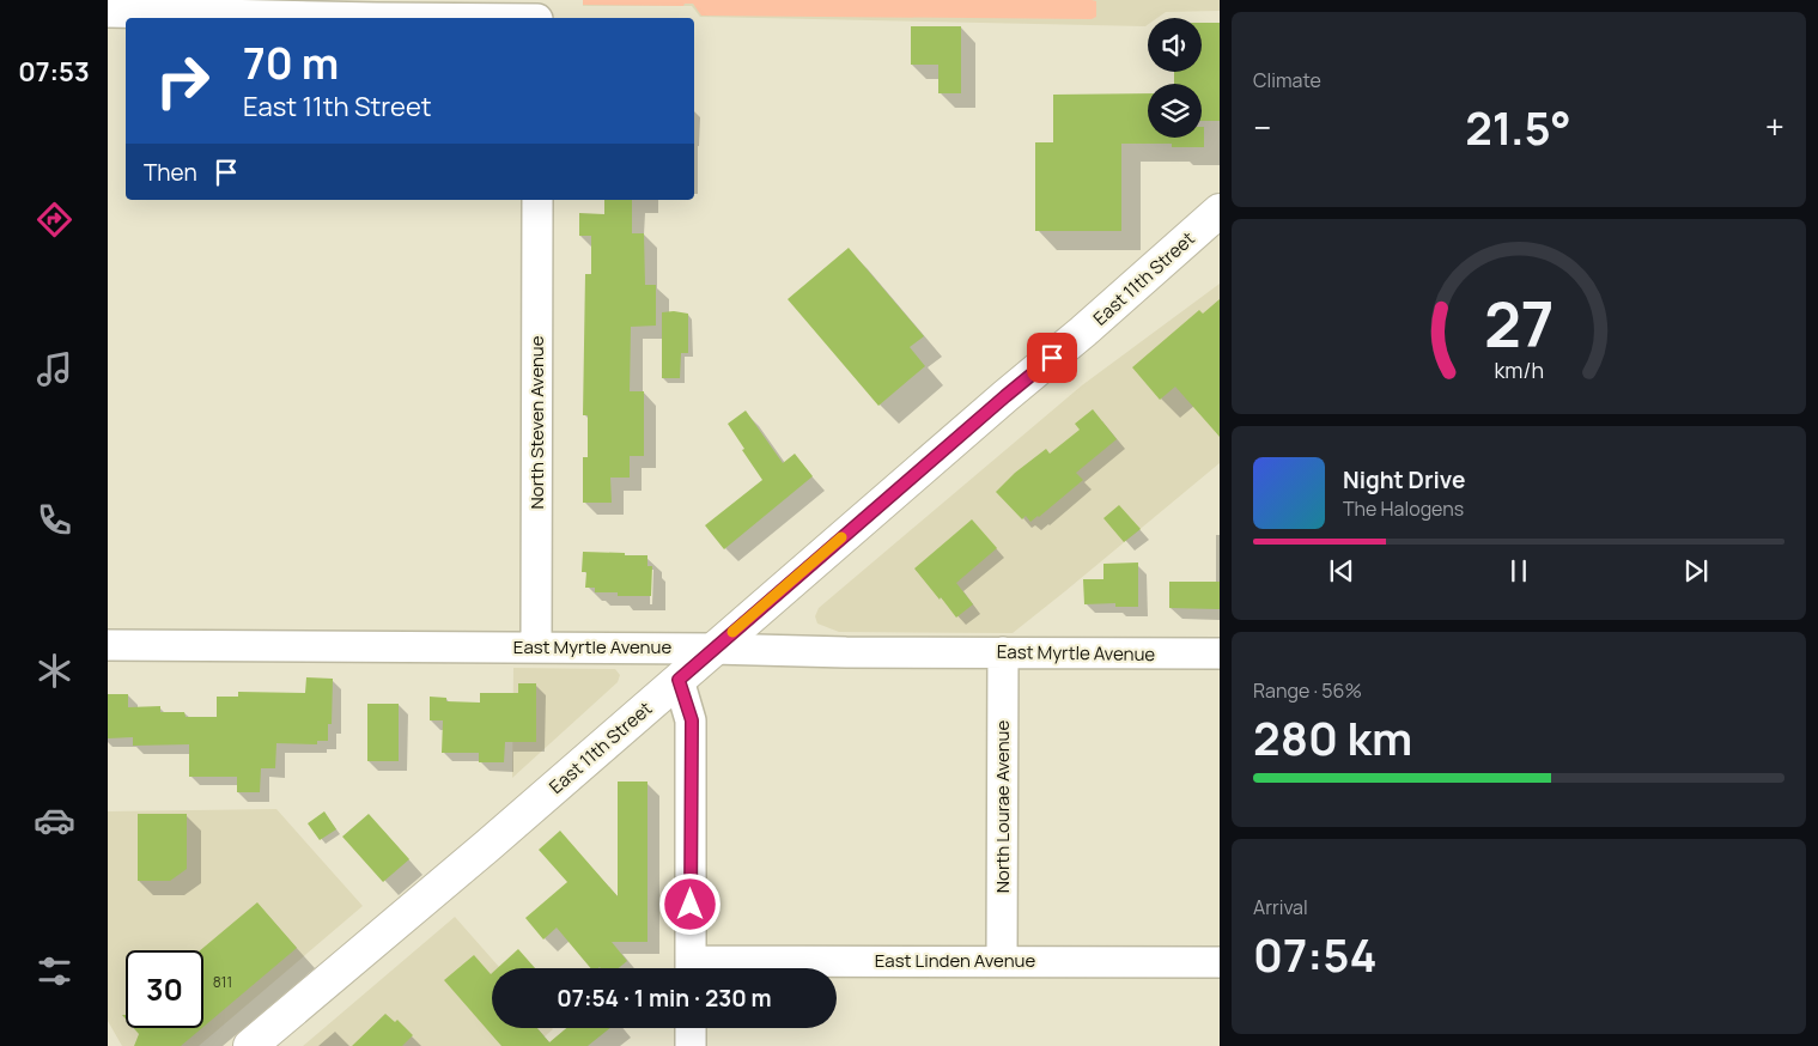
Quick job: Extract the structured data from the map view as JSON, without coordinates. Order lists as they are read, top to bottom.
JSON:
{
  "streets": {
    "main road": ["East 11th Street"],
    "street": [
      "North Steven Avenue",
      "East Myrtle Avenue",
      "North Lourae Avenue",
      "East Linden Avenue"
    ]
  },
  "crossings": [
    ["East 11th Street", "East Myrtle Avenue"],
    ["North Steven Avenue", "East Myrtle Avenue"],
    ["East Myrtle Avenue", "North Lourae Avenue"],
    ["North Lourae Avenue", "East Linden Avenue"]
  ],
  "house_numbers": ["811"],
  "page": {
    "tabs": "07:53",
    "tile": [
      "Climate",
      ["Range · 56%", "280 km"],
      ["Arrival", "07:54"]
    ],
    "turn": ["70 m", "East 11th Street"],
    "heat": ["−", "21.5°", "+"],
    "then": "Then",
    "song": ["Night Drive", "The Halogens"],
    "limit": "30",
    "trip": "07:54 · 1 min · 230 m",
    "gauge": ["27", "km/h"]
  }
}
